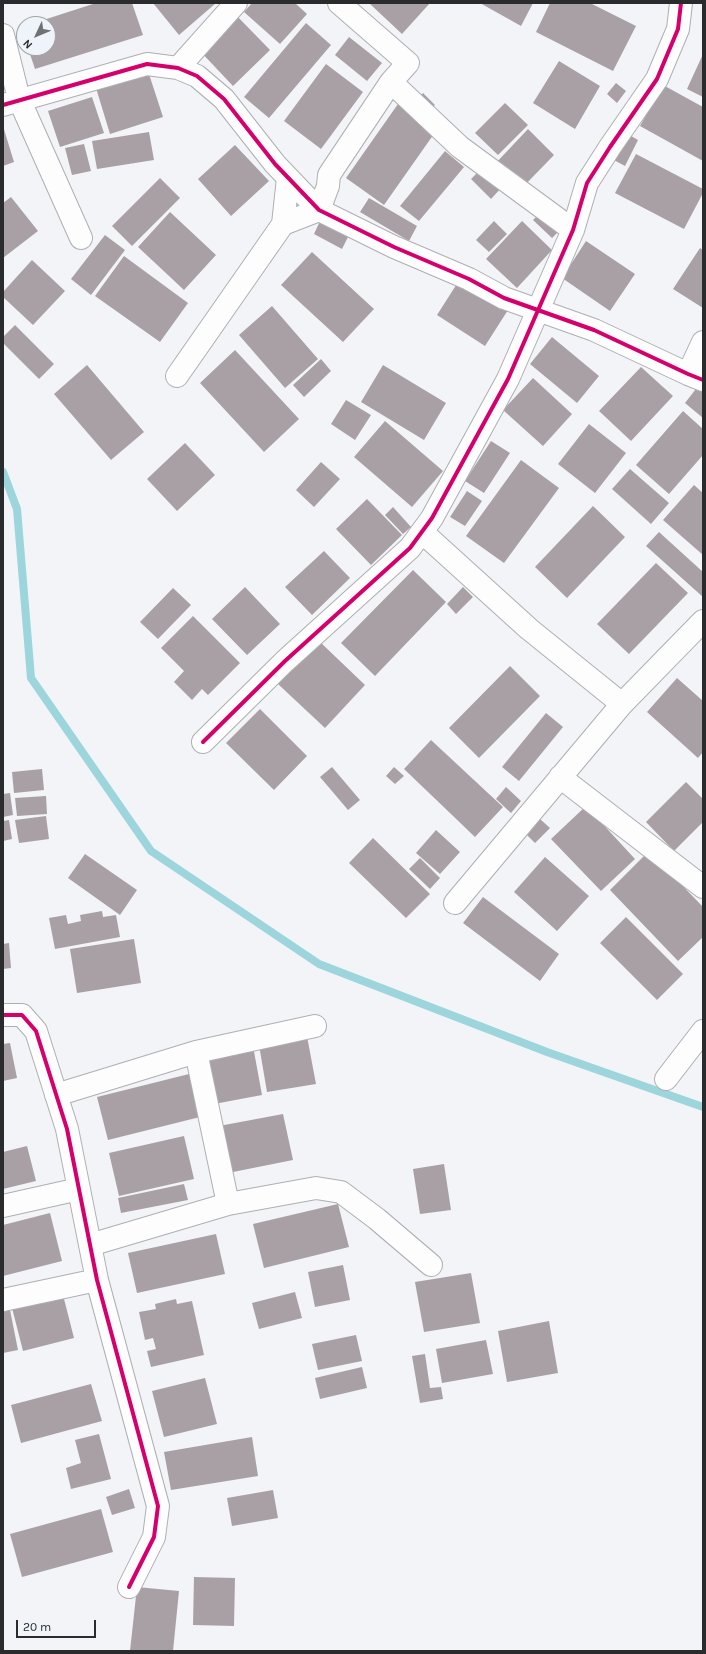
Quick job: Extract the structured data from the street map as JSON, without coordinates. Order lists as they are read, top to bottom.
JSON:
{
  "scale_bar": "20 m",
  "north": "bottom left"
}
